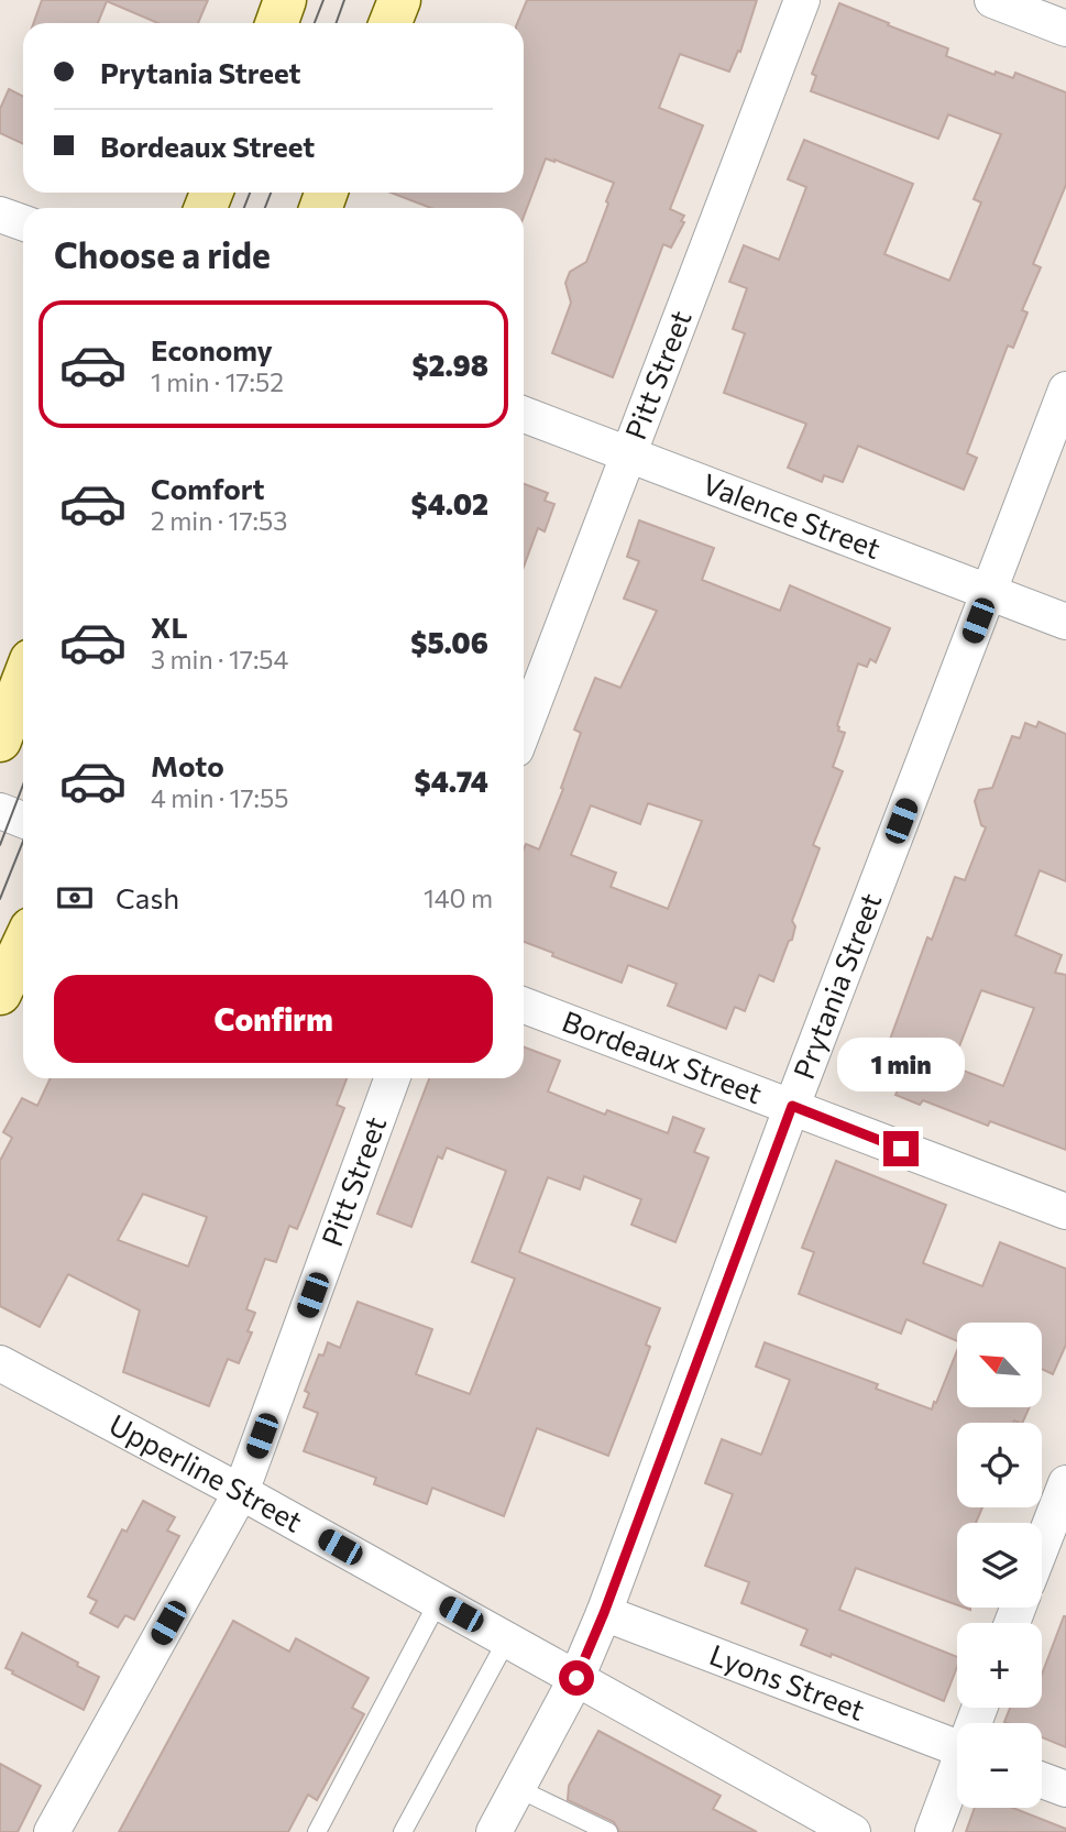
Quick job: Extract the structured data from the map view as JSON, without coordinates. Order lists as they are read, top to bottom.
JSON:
{
  "streets": {
    "street": [
      "Pitt Street",
      "Valence Street",
      "Prytania Street",
      "Bordeaux Street",
      "Upperline Street",
      "Lyons Street"
    ]
  },
  "crossings": [
    ["Pitt Street", "Valence Street"],
    ["Pitt Street", "Upperline Street"],
    ["Valence Street", "Prytania Street"],
    ["Prytania Street", "Bordeaux Street"],
    ["Prytania Street", "Upperline Street"],
    ["Prytania Street", "Lyons Street"]
  ],
  "north": "top left",
  "page": {
    "banner": ["Prytania Street", "Bordeaux Street"],
    "heading": "Choose a ride",
    "list": [
      {
        "name": "Economy",
        "note": "1 min · 17:52",
        "value": "$2.98"
      },
      {
        "name": "Comfort",
        "note": "2 min · 17:53",
        "value": "$4.02"
      },
      {
        "name": "XL",
        "note": "3 min · 17:54",
        "value": "$5.06"
      },
      {
        "name": "Moto",
        "note": "4 min · 17:55",
        "value": "$4.74"
      }
    ],
    "pay": ["Cash", "140 m"],
    "buttons": "Confirm",
    "bubble": "1 min",
    "map_buttons": ["+", "−"]
  }
}
